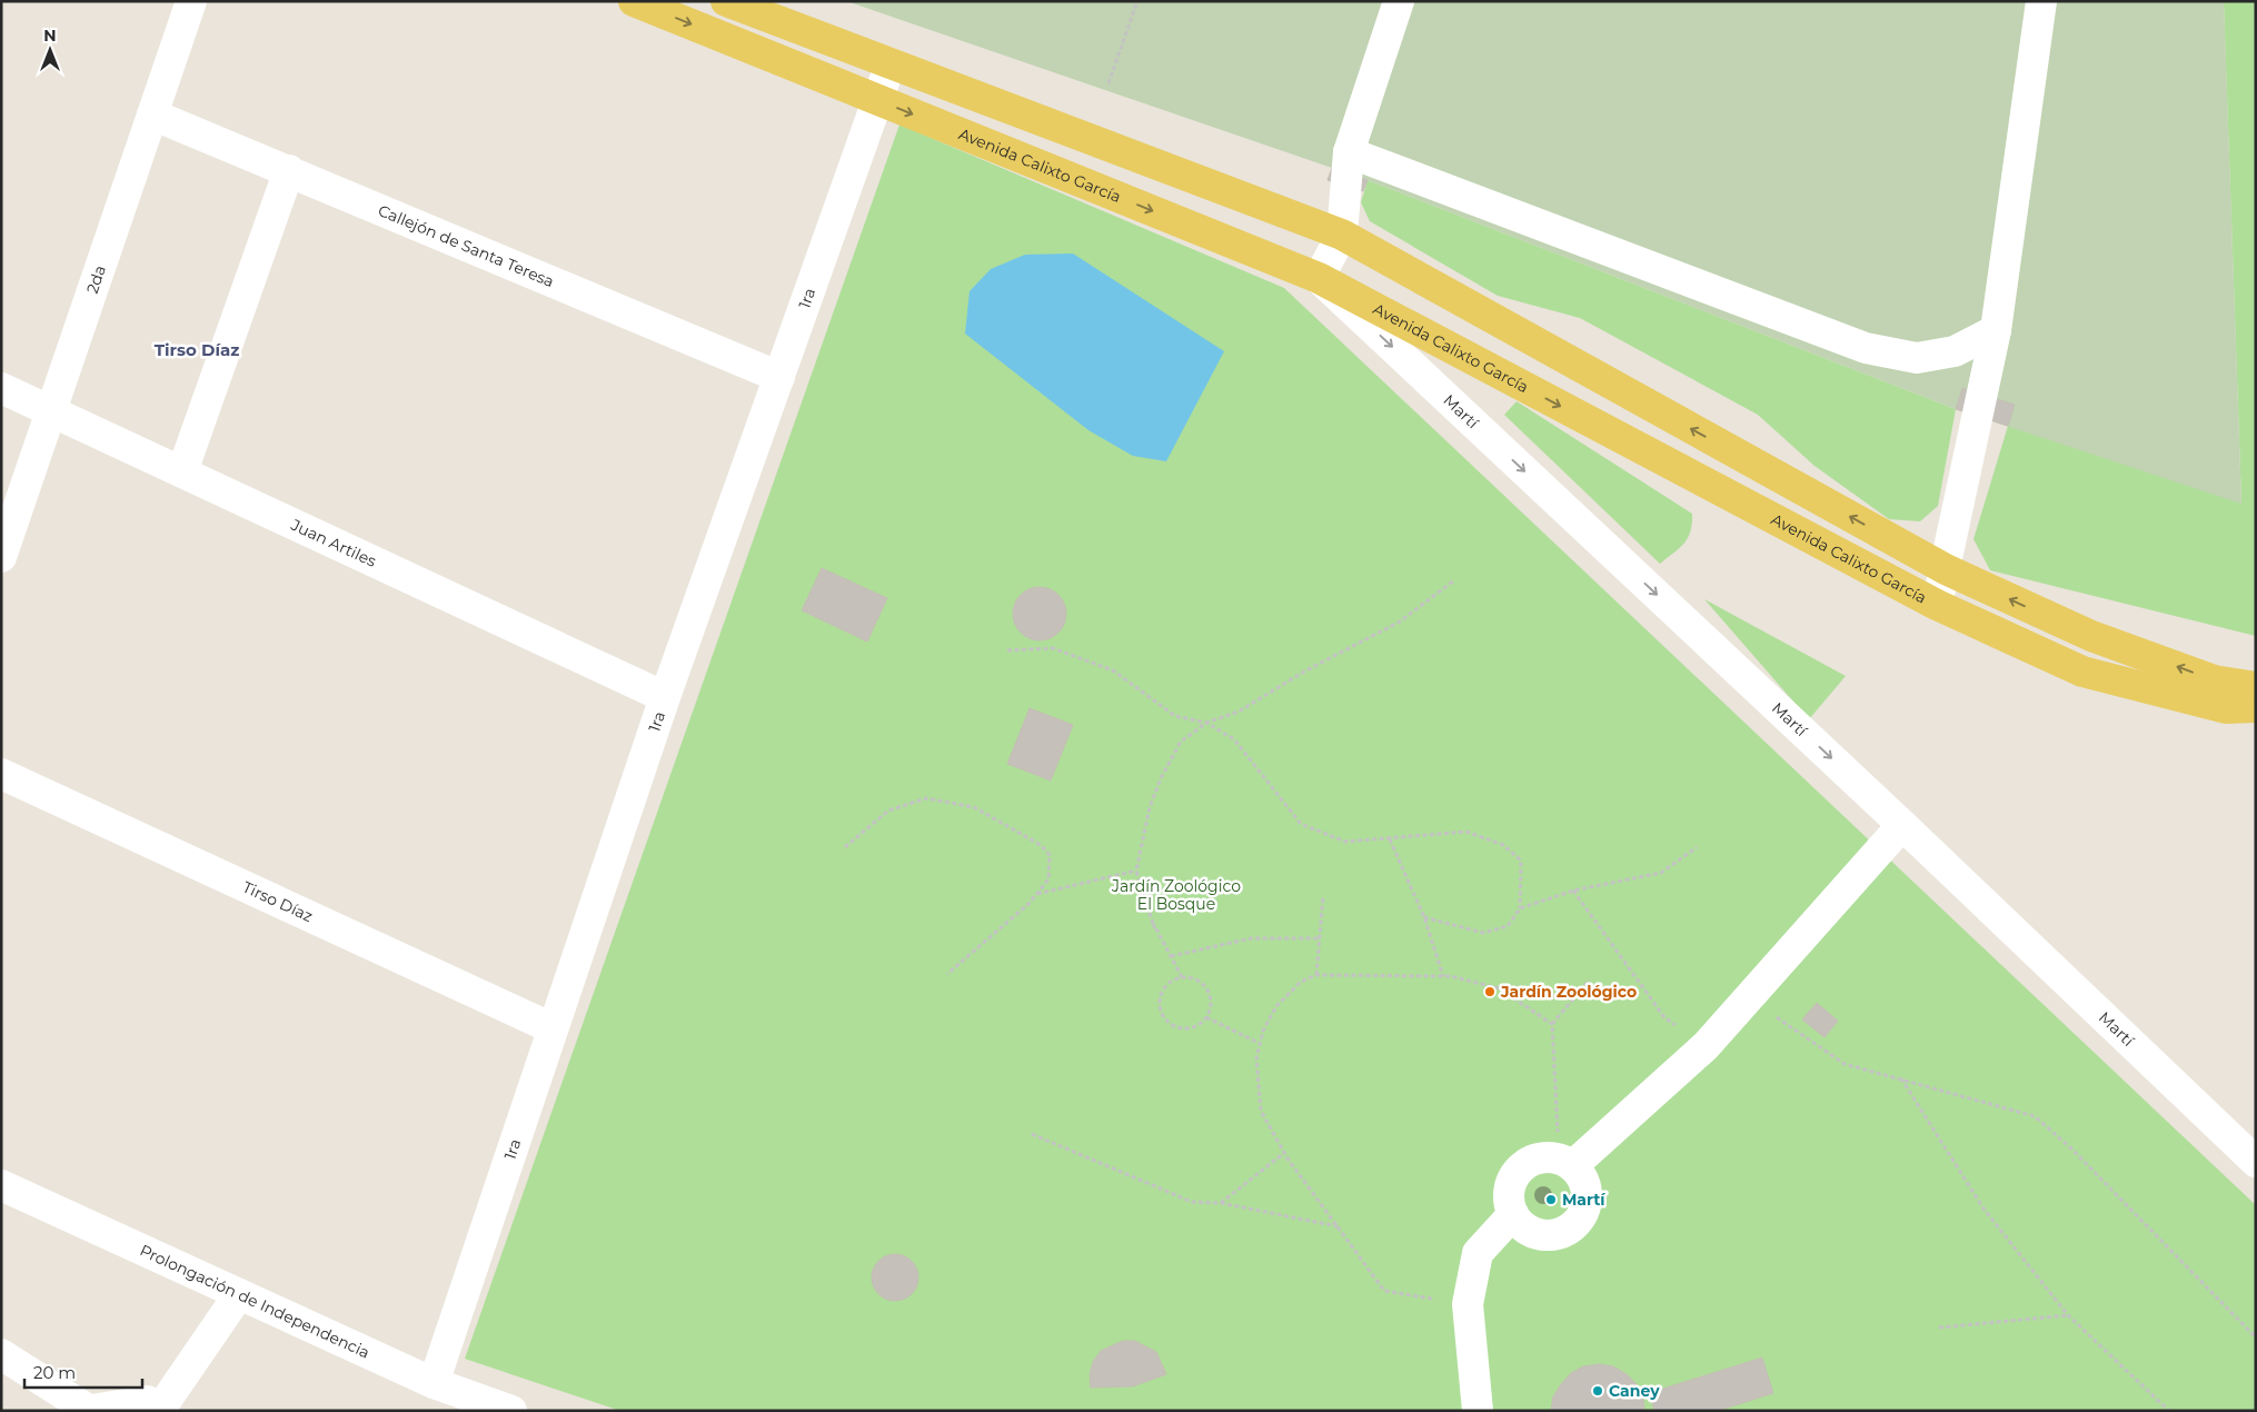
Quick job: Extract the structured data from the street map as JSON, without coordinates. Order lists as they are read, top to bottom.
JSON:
{
  "streets": {
    "main road": ["Avenida Calixto García"],
    "street": [
      "Callejón de Santa Teresa",
      "2da",
      "1ra",
      "Martí",
      "Juan Artiles",
      "Tirso Díaz",
      "Prolongación de Independencia"
    ]
  },
  "crossings": [
    ["Avenida Calixto García", "1ra"],
    ["Avenida Calixto García", "Martí"],
    ["Callejón de Santa Teresa", "2da"],
    ["Callejón de Santa Teresa", "1ra"],
    ["2da", "Juan Artiles"],
    ["1ra", "Juan Artiles"],
    ["1ra", "Tirso Díaz"],
    ["1ra", "Prolongación de Independencia"]
  ],
  "one_way": ["Martí"],
  "districts": ["Tirso Díaz"],
  "parks": ["Jardín Zoológico El Bosque"],
  "places": ["Jardín Zoológico", "Martí", "Caney"],
  "scale_bar": "20 m",
  "north": "top"
}
